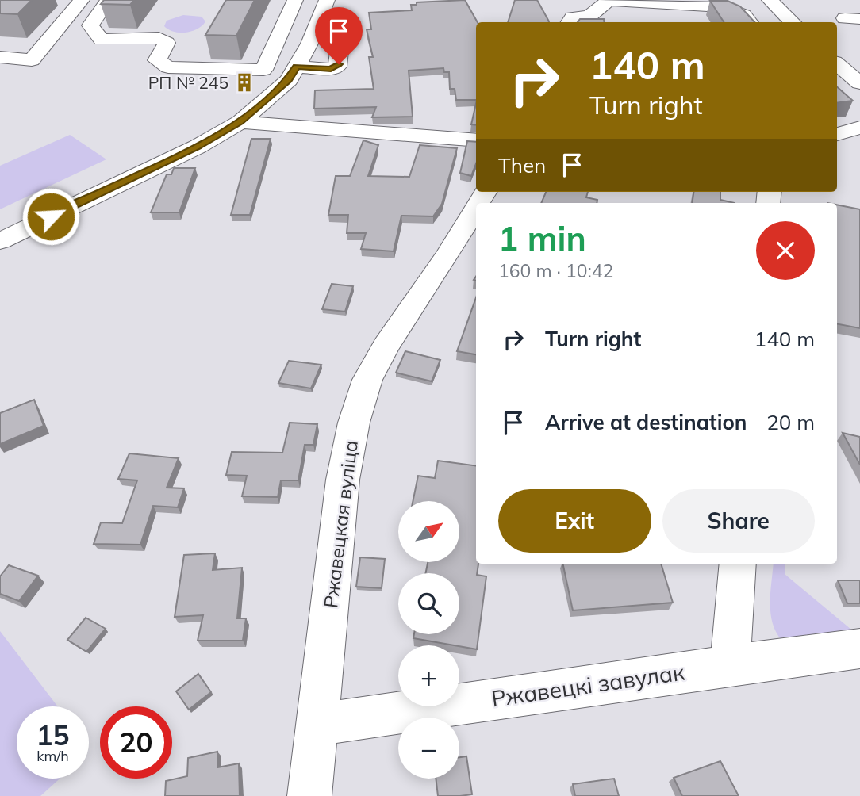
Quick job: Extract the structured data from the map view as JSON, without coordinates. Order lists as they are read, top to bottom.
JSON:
{
  "streets": {
    "street": ["Ржавецкая вуліца", "Ржавецкі завулак"]
  },
  "crossings": [
    ["Ржавецкая вуліца", "Ржавецкі завулак"]
  ],
  "places": {
    "building": ["РП № 245"]
  },
  "north": "top right",
  "page": {
    "turn": ["140 m", "Turn right"],
    "then": "Then",
    "heading": ["1 min", "160 m · 10:42"],
    "list": [
      {
        "name": "Turn right",
        "value": "140 m"
      },
      {
        "name": "Arrive at destination",
        "value": "20 m"
      }
    ],
    "buttons": ["Exit", "Share"],
    "map_buttons": ["+", "−"],
    "speed": "15 km/h",
    "limit": "20"
  }
}
